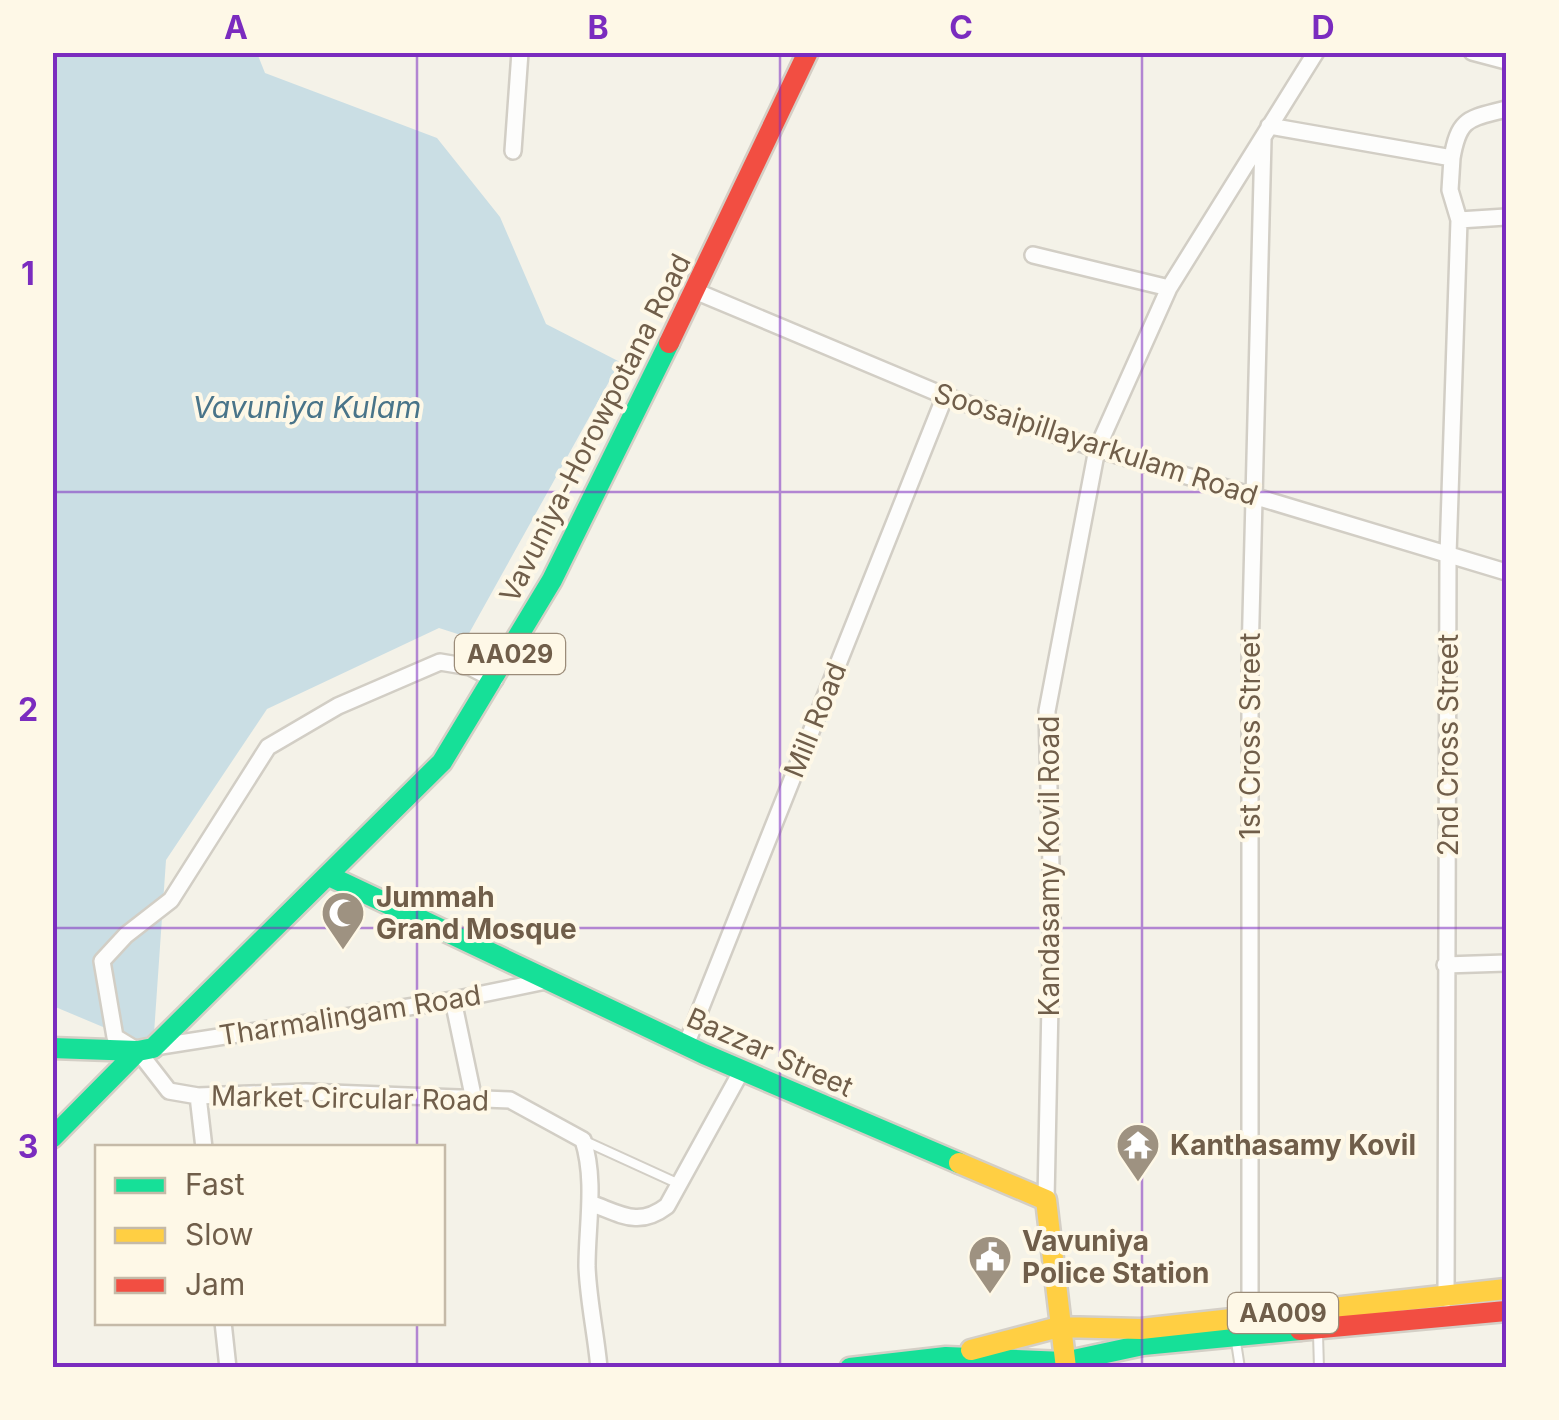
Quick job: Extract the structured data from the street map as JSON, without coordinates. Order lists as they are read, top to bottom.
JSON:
{
  "streets": {
    "main road": [
      "Vavuniya-Horowpotana Road",
      "AA029",
      "Bazzar Street",
      "AA009"
    ],
    "street": [
      "Soosaipillayarkulam Road",
      "Mill Road",
      "1st Cross Street",
      "2nd Cross Street",
      "Kandasamy Kovil Road",
      "Tharmalingam Road",
      "Market Circular Road"
    ]
  },
  "crossings": [
    ["Vavuniya-Horowpotana Road", "Soosaipillayarkulam Road"],
    ["Vavuniya-Horowpotana Road", "Tharmalingam Road"],
    ["Vavuniya-Horowpotana Road", "Bazzar Street"],
    ["Vavuniya-Horowpotana Road", "Market Circular Road"],
    ["Soosaipillayarkulam Road", "Mill Road"],
    ["Soosaipillayarkulam Road", "1st Cross Street"],
    ["Soosaipillayarkulam Road", "2nd Cross Street"],
    ["Soosaipillayarkulam Road", "Kandasamy Kovil Road"],
    ["Mill Road", "Bazzar Street"],
    ["1st Cross Street", "Kandasamy Kovil Road"],
    ["1st Cross Street", "AA009"],
    ["2nd Cross Street", "AA009"],
    ["Kandasamy Kovil Road", "Bazzar Street"],
    ["Tharmalingam Road", "Bazzar Street"],
    ["Tharmalingam Road", "Market Circular Road"]
  ],
  "water": ["Vavuniya Kulam"],
  "places": {
    "mosque": ["Jummah Grand Mosque"],
    "temple": ["Kanthasamy Kovil"],
    "public building": ["Vavuniya Police Station"]
  },
  "legend": ["Fast", "Slow", "Jam"],
  "grid": {
    "columns": [
      "A",
      "B",
      "C",
      "D"
    ],
    "rows": ["1", "2", "3"]
  }
}
